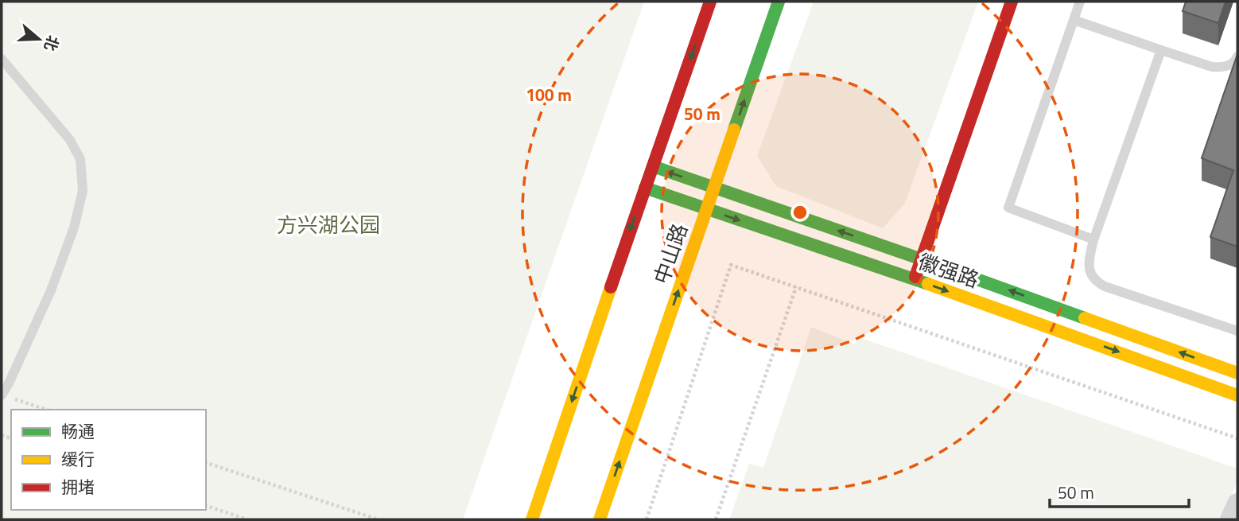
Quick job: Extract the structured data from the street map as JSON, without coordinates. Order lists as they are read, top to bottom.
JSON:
{
  "streets": {
    "street": ["中山路", "徽强路"]
  },
  "crossings": [
    ["中山路", "徽强路"]
  ],
  "parks": ["方兴湖公园"],
  "legend": ["畅通", "缓行", "拥堵"],
  "scale_bar": "50 m",
  "north": "right",
  "rings": ["100 m", "50 m"]
}
